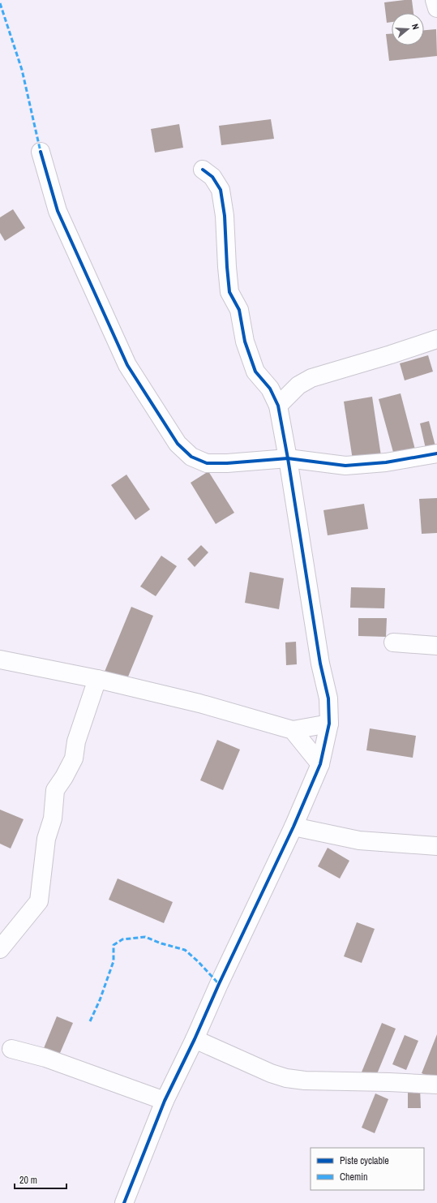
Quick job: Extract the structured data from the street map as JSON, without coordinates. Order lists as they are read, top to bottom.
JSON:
{
  "legend": ["Piste cyclable", "Chemin"],
  "scale_bar": "20 m",
  "north": "right"
}
